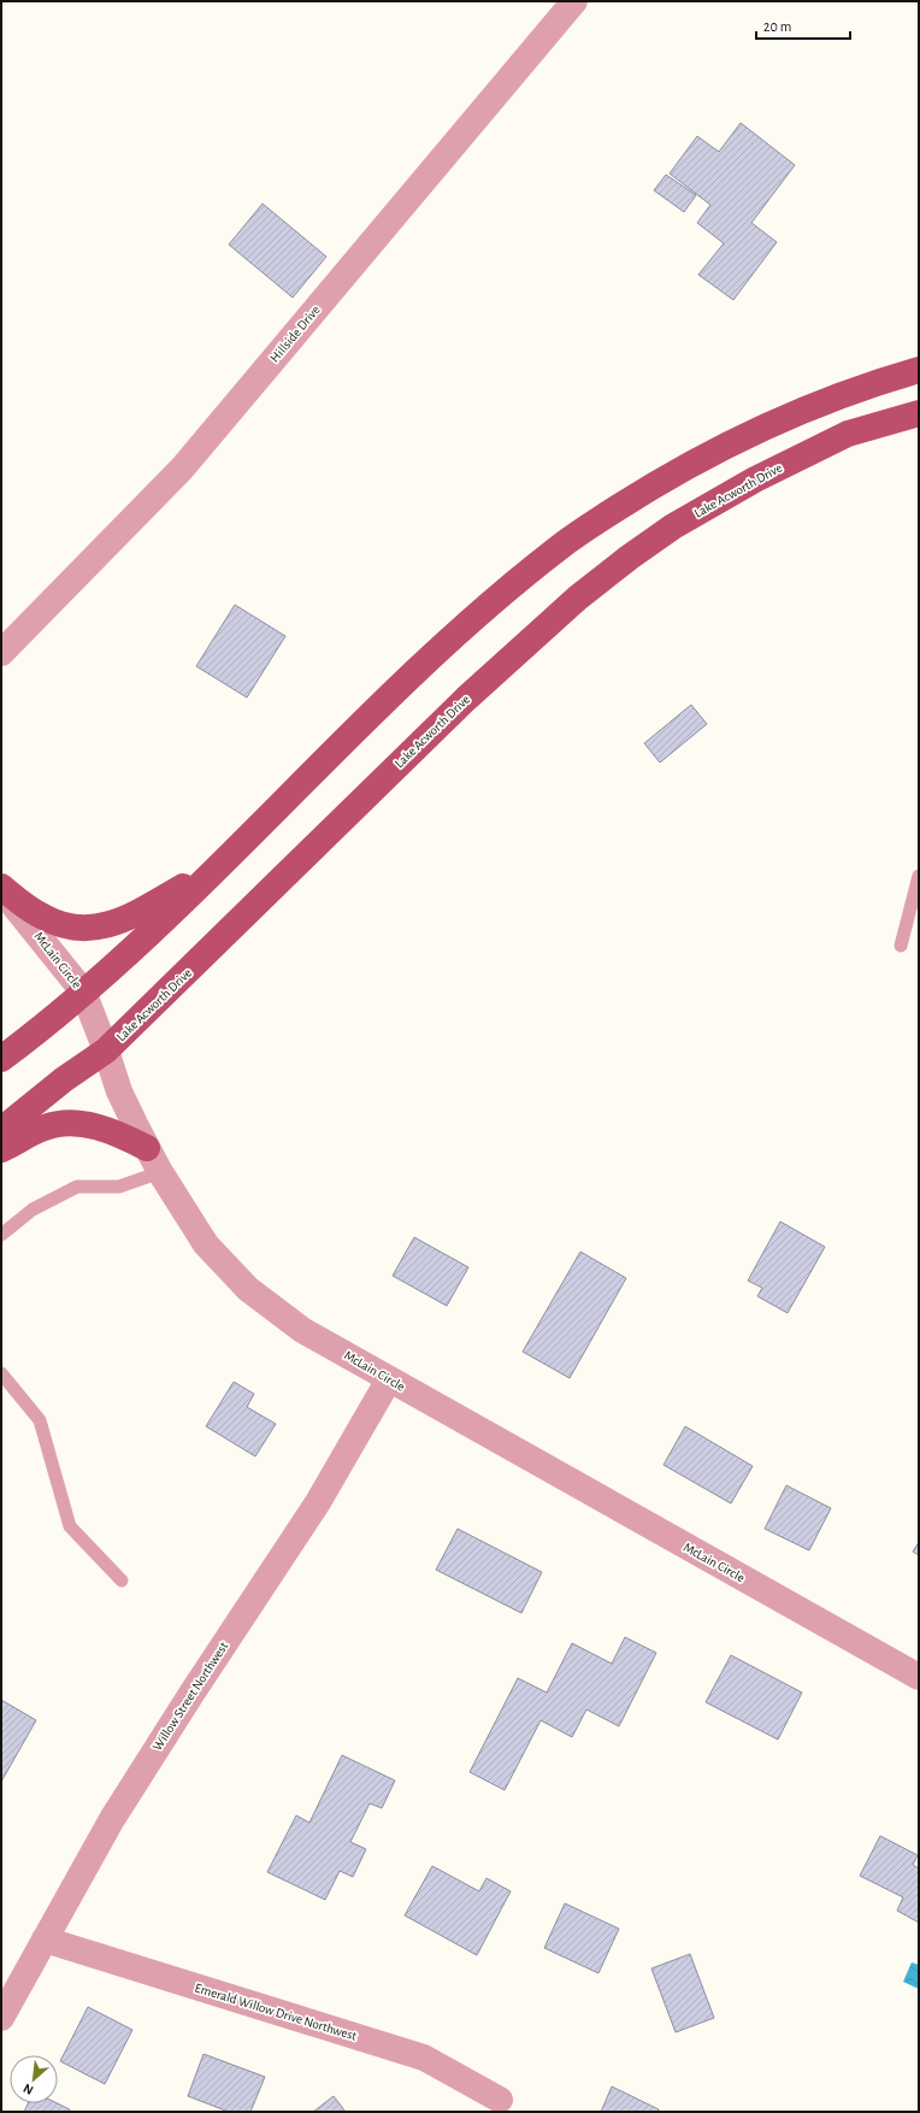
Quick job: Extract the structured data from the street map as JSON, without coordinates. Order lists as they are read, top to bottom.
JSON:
{
  "streets": {
    "main road": ["Lake Acworth Drive"],
    "street": [
      "Hillside Drive",
      "McLain Circle",
      "Willow Street Northwest",
      "Emerald Willow Drive Northwest"
    ]
  },
  "crossings": [
    ["Lake Acworth Drive", "McLain Circle"],
    ["McLain Circle", "Willow Street Northwest"],
    ["Willow Street Northwest", "Emerald Willow Drive Northwest"]
  ],
  "scale_bar": "20 m",
  "north": "bottom left"
}
